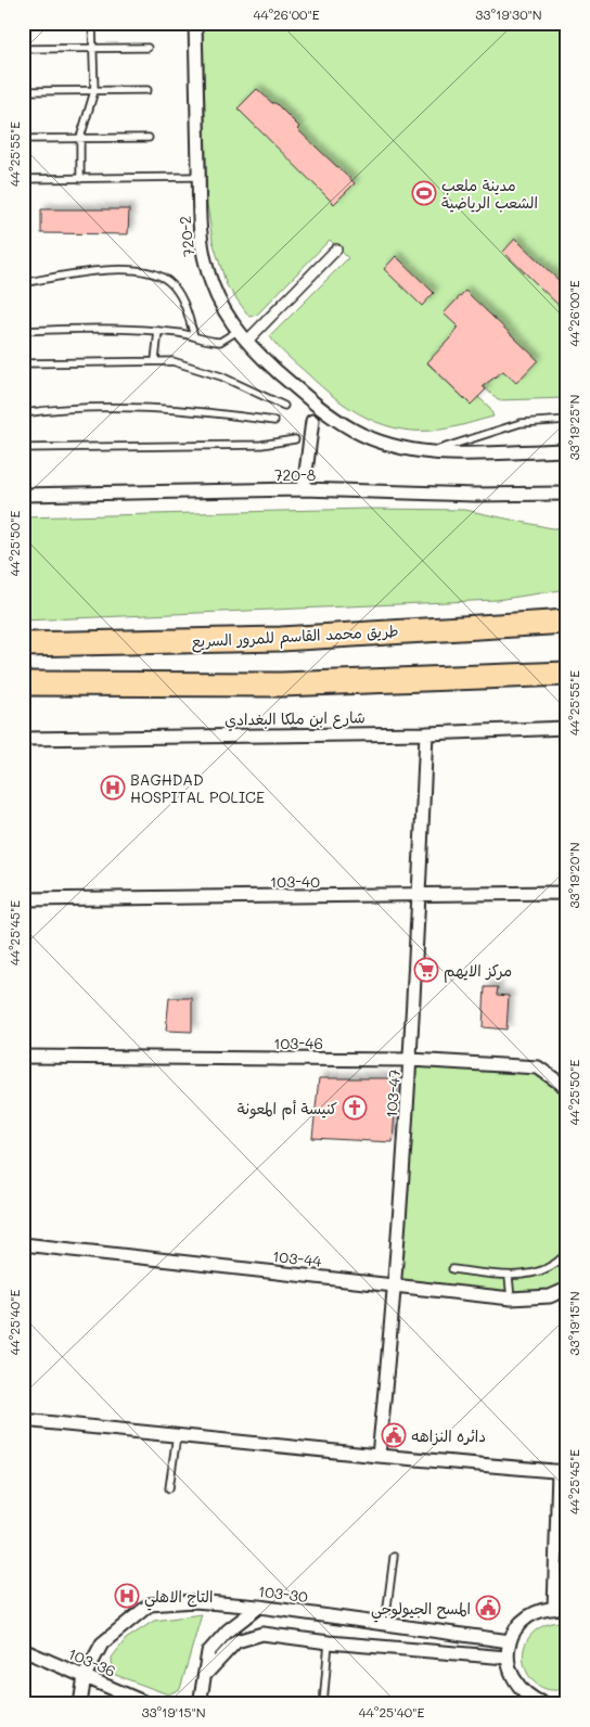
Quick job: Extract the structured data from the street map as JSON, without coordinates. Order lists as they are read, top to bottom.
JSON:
{
  "streets": {
    "highway": ["طريق محمد القاسم للمرور السريع"],
    "street": [
      "720-2",
      "720-8",
      "شارع ابن ملكا البغدادي",
      "103-40",
      "103-46",
      "103-47",
      "103-44",
      "103-30",
      "103-36"
    ]
  },
  "crossings": [
    ["شارع ابن ملكا البغدادي", "103-47"],
    ["103-40", "103-47"],
    ["103-46", "103-47"],
    ["103-47", "103-44"],
    ["103-30", "103-36"]
  ],
  "places": {
    "sports": ["مدينة ملعب الشعب الرياضية"],
    "hospital": ["BAGHDAD HOSPITAL POLICE", "التاج الاهلي"],
    "supermarket": ["مركز الايهم"],
    "church": ["كنيسة أم المعونة"],
    "public building": ["دائره النزاهه", "المسح الجيولوجي"]
  },
  "coordinates": [
    "44°26'00\"E",
    "33°19'30\"N",
    "44°25'55\"E",
    "33°19'25\"N",
    "44°25'50\"E",
    "33°19'20\"N",
    "44°25'45\"E",
    "44°25'40\"E",
    "33°19'15\"N"
  ]
}
